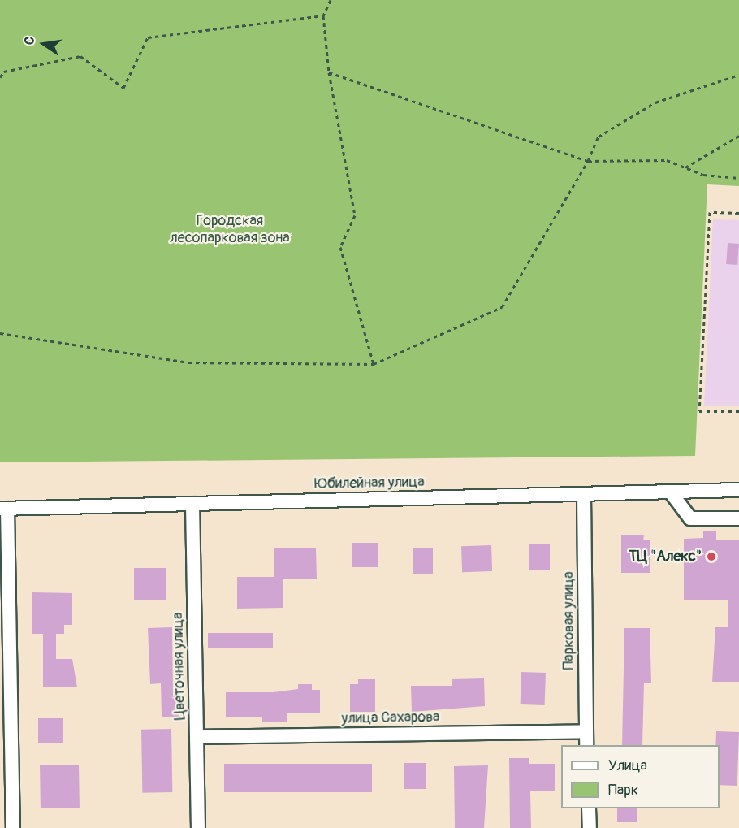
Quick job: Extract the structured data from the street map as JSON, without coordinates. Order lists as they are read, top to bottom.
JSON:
{
  "streets": {
    "street": [
      "Юбилейная улица",
      "Парковая улица",
      "Цветочная улица",
      "улица Сахарова"
    ]
  },
  "crossings": [
    ["Юбилейная улица", "Парковая улица"],
    ["Юбилейная улица", "Цветочная улица"],
    ["Парковая улица", "улица Сахарова"],
    ["Цветочная улица", "улица Сахарова"]
  ],
  "parks": ["Городская лесопарковая зона"],
  "places": ["ТЦ \"Алекс\""],
  "legend": ["Улица", "Парк"],
  "north": "left"
}
